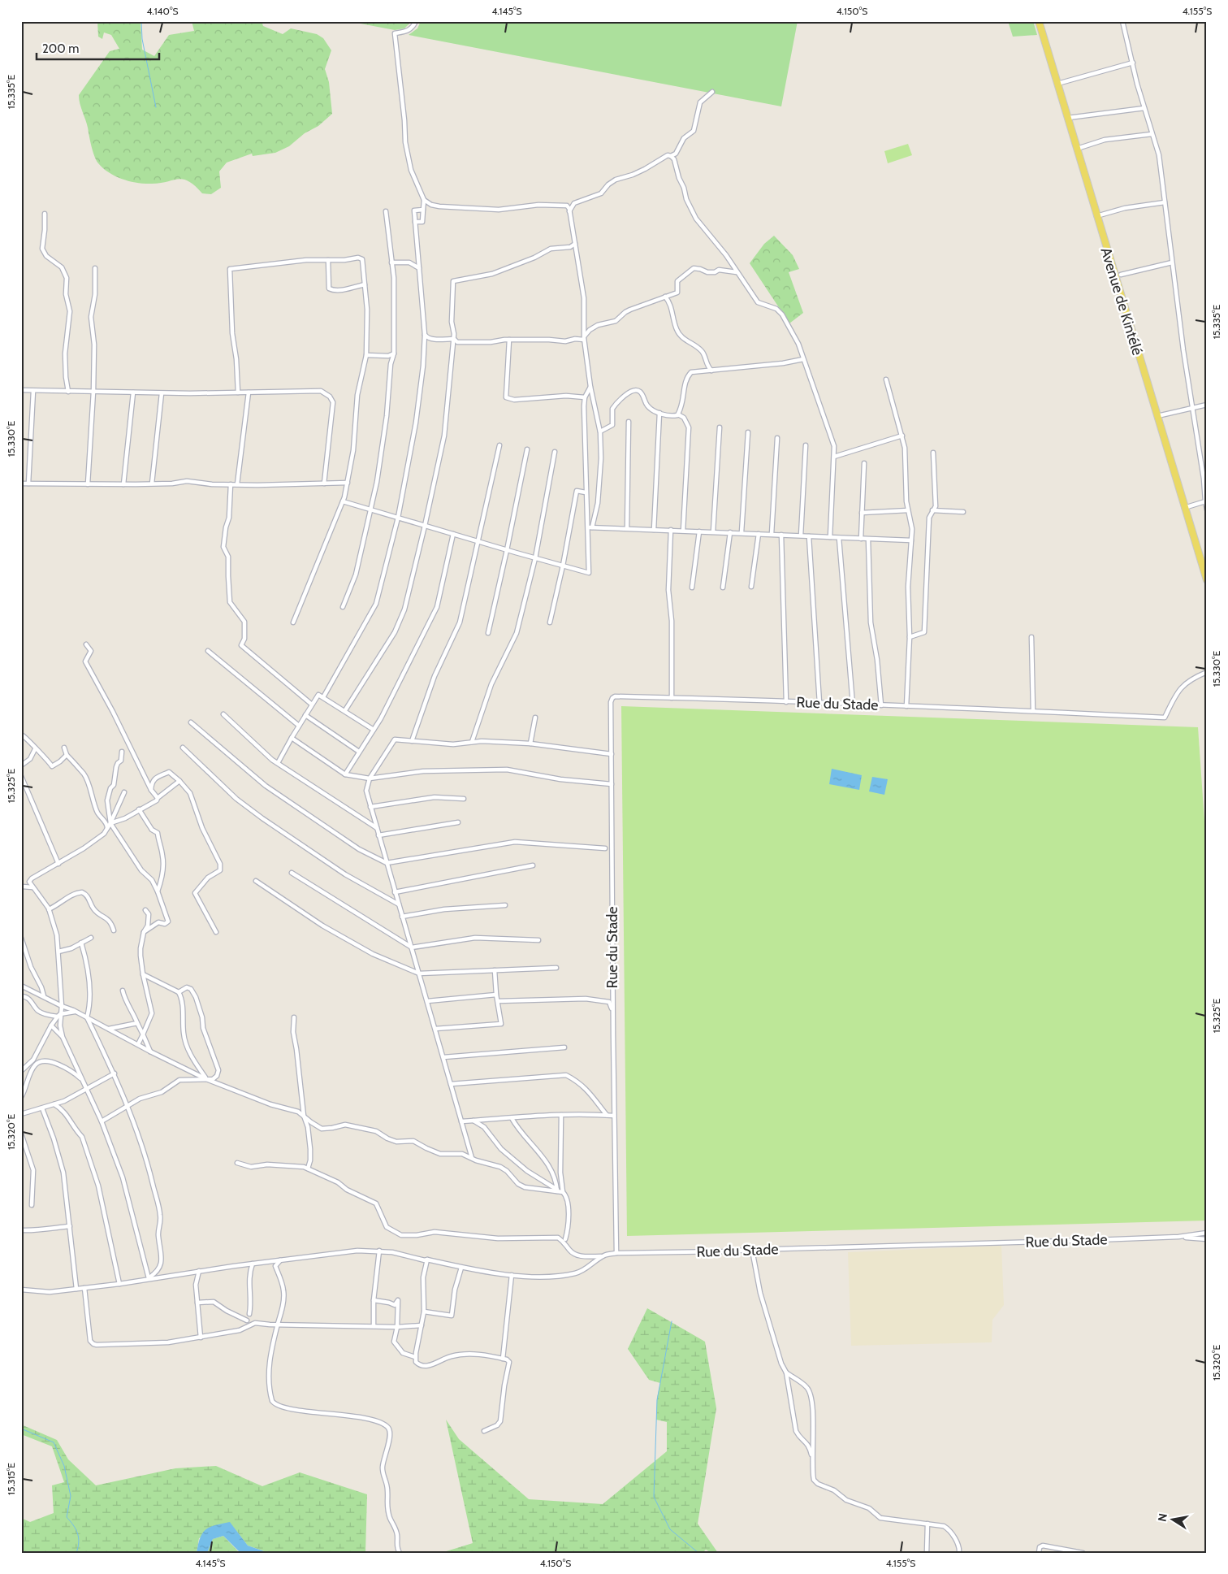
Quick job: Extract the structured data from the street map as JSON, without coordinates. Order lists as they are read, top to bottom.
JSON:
{
  "streets": {
    "main road": ["Avenue de Kintélé"],
    "street": ["Rue du Stade"]
  },
  "scale_bar": "200 m",
  "north": "left",
  "coordinates": [
    "4.140°S",
    "4.145°S",
    "4.150°S",
    "4.155°S",
    "15.335°E",
    "15.330°E",
    "15.325°E",
    "15.320°E",
    "15.315°E"
  ]
}
